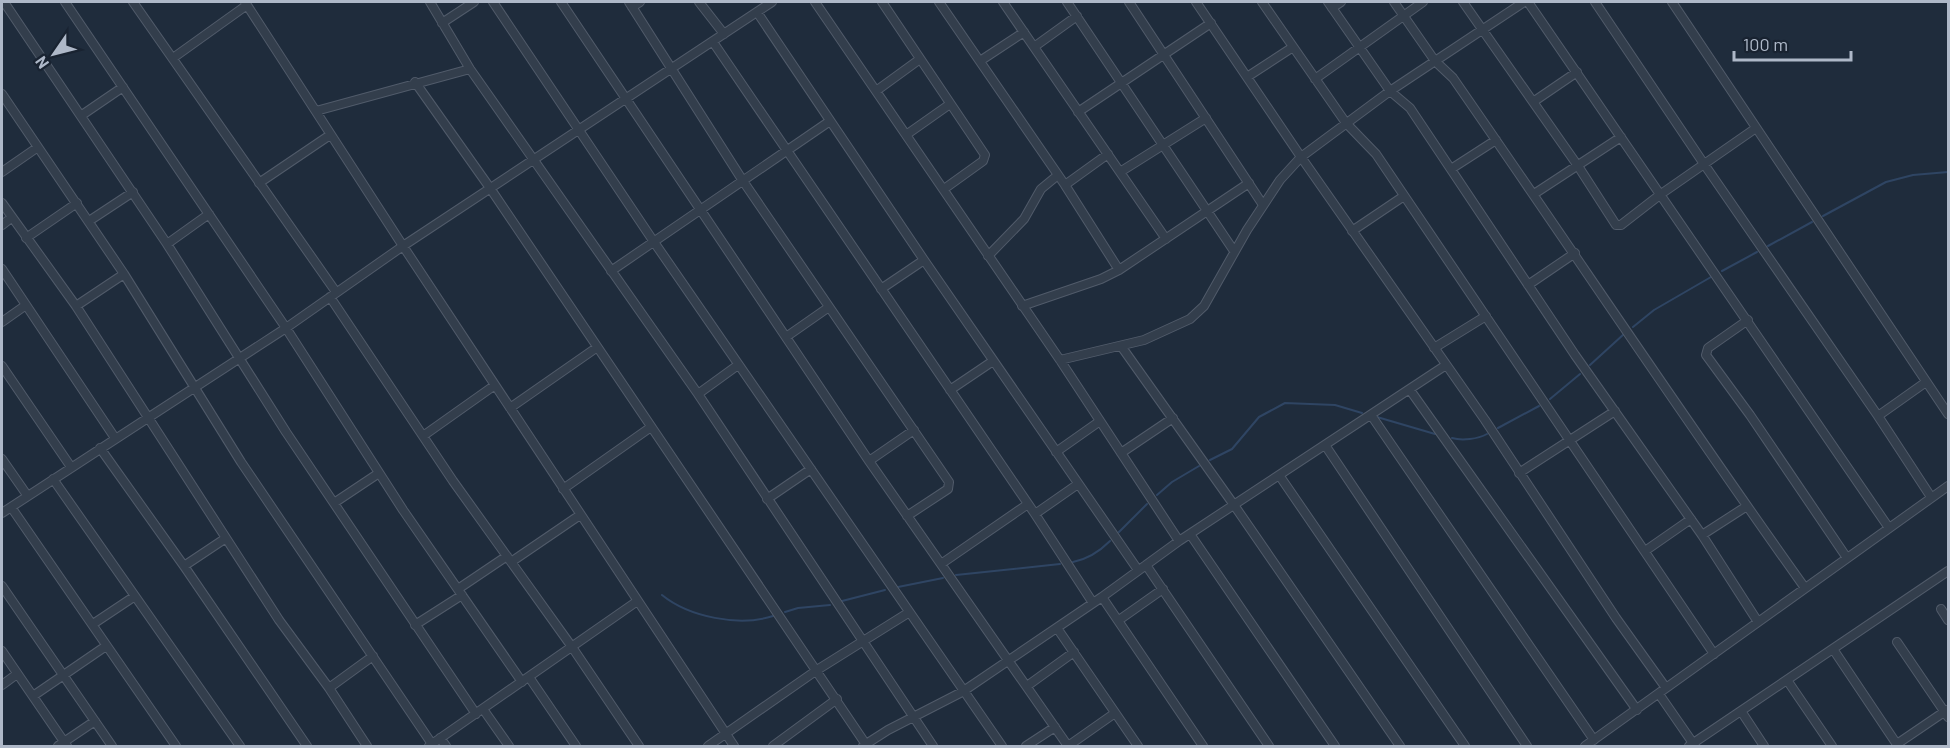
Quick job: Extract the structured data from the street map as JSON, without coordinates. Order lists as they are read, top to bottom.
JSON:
{
  "scale_bar": "100 m",
  "north": "bottom left"
}
